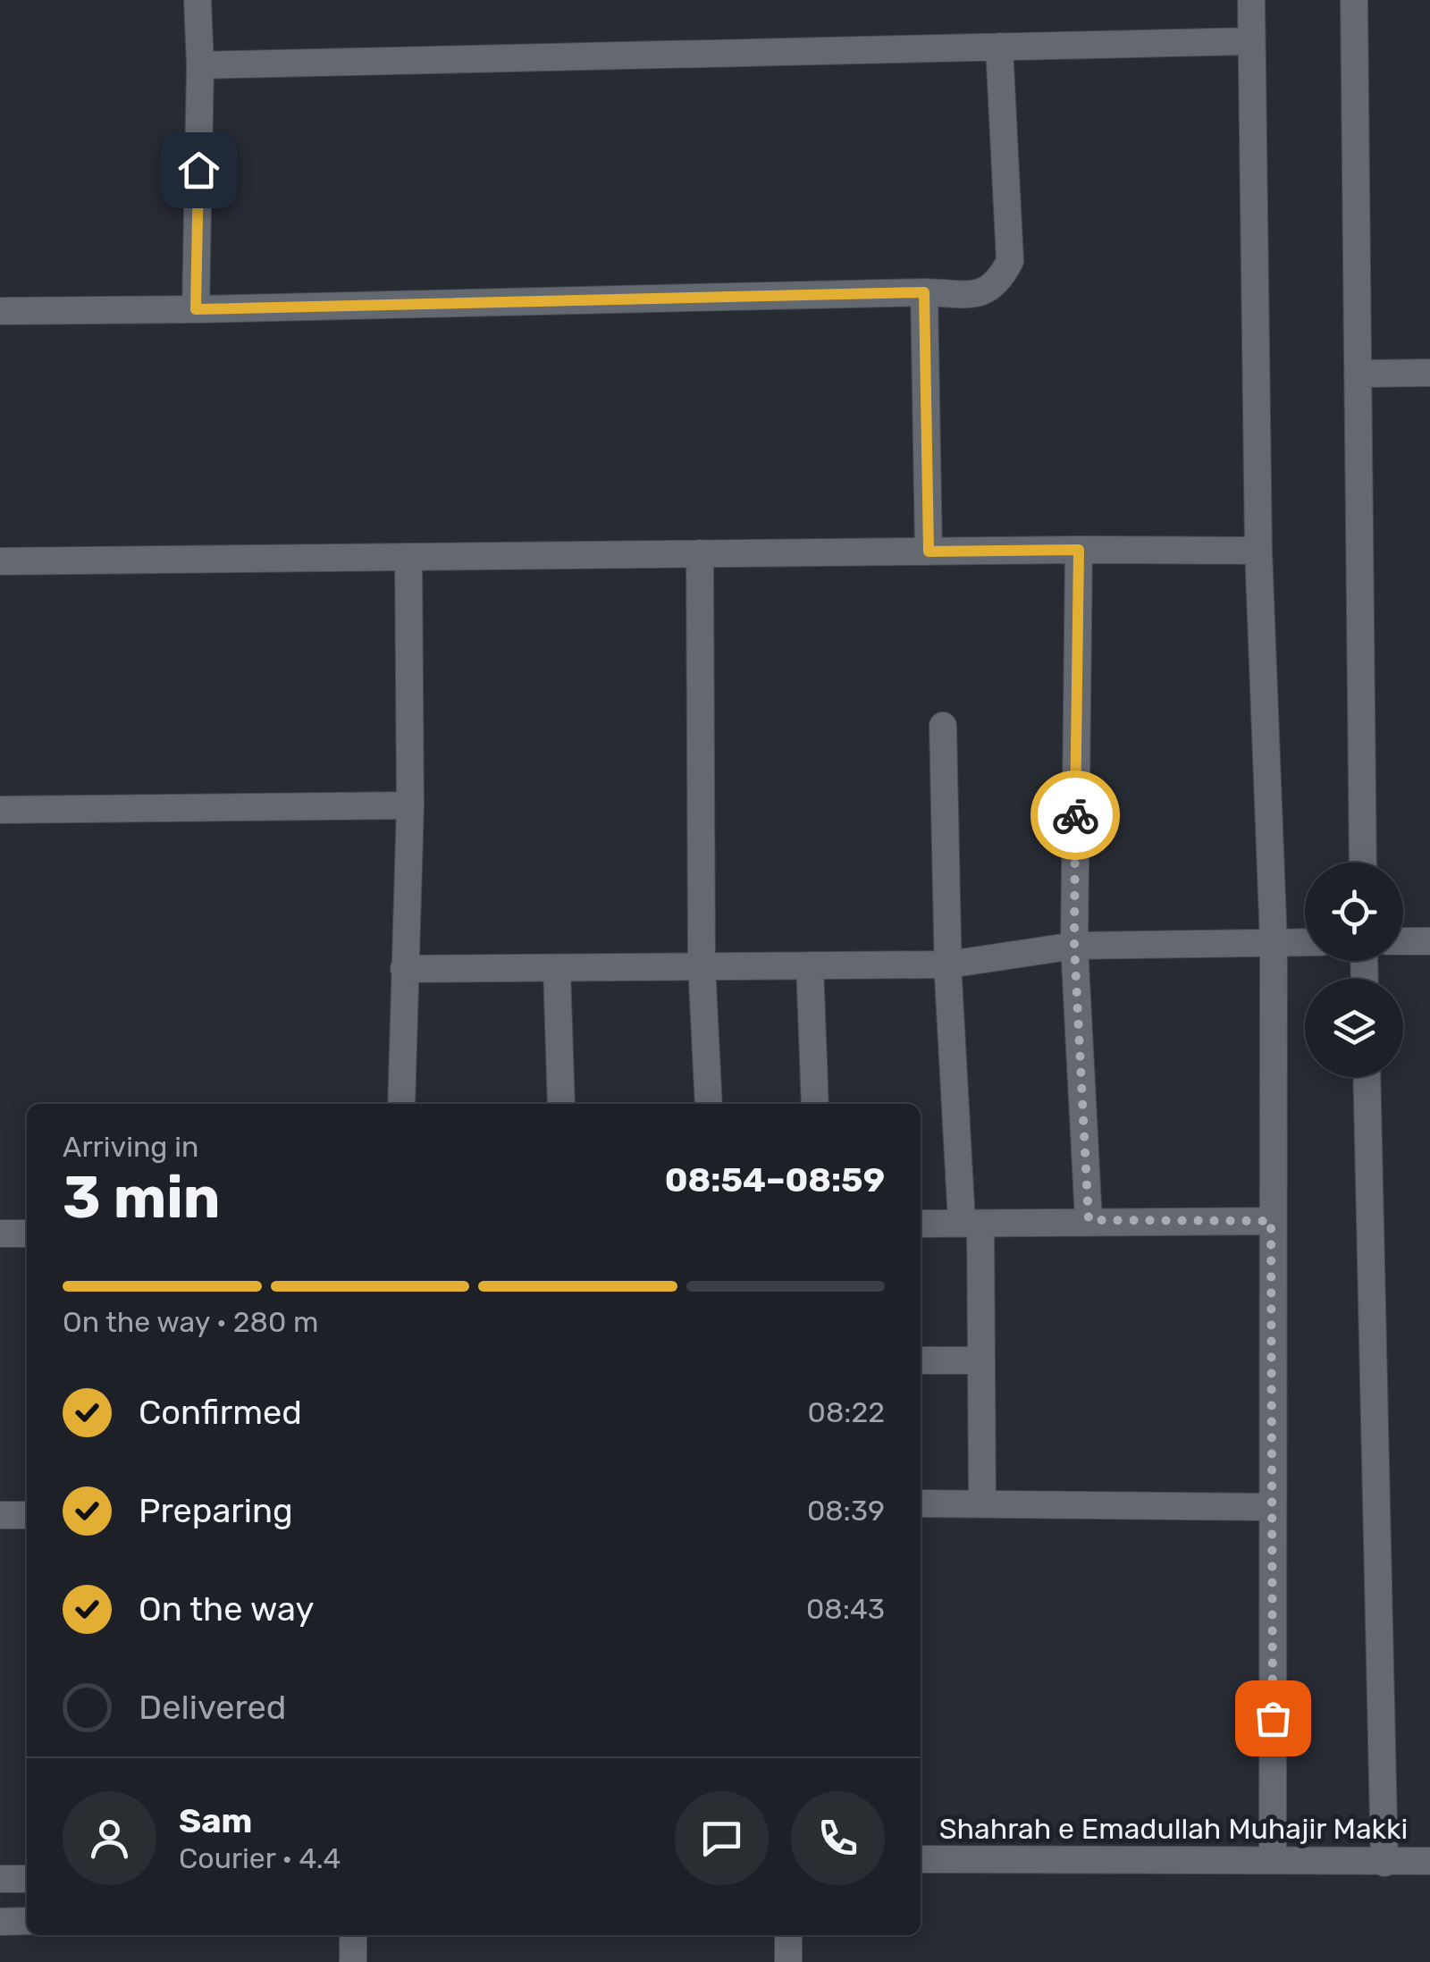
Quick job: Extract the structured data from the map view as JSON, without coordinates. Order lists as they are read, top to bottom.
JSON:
{
  "streets": {
    "street": ["Shahrah e Emadullah Muhajir Makki"]
  },
  "page": {
    "heading": ["3 min", "Arriving in", "08:54–08:59"],
    "panel": ["Sam", "Courier · 4.4"],
    "bar": "On the way · 280 m",
    "list": [
      ["Confirmed", "08:22"],
      ["Preparing", "08:39"],
      ["On the way", "08:43"],
      "Delivered"
    ]
  }
}
